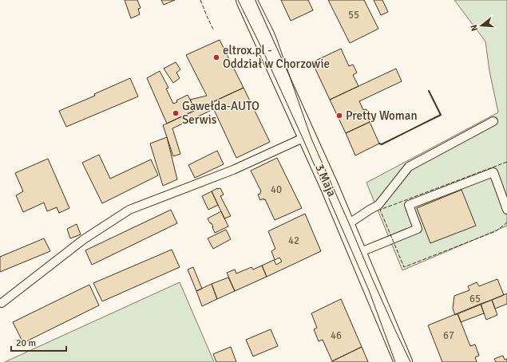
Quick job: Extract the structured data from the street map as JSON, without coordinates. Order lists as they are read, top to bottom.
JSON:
{
  "streets": {
    "main road": ["3 Maja"]
  },
  "places": ["eltrox.pl - Oddział w Chorzowie", "Gawełda-AUTO Serwis", "Pretty Woman"],
  "house_numbers": [
    "55",
    "40",
    "42",
    "65",
    "46",
    "67"
  ],
  "scale_bar": "20 m",
  "north": "left"
}
